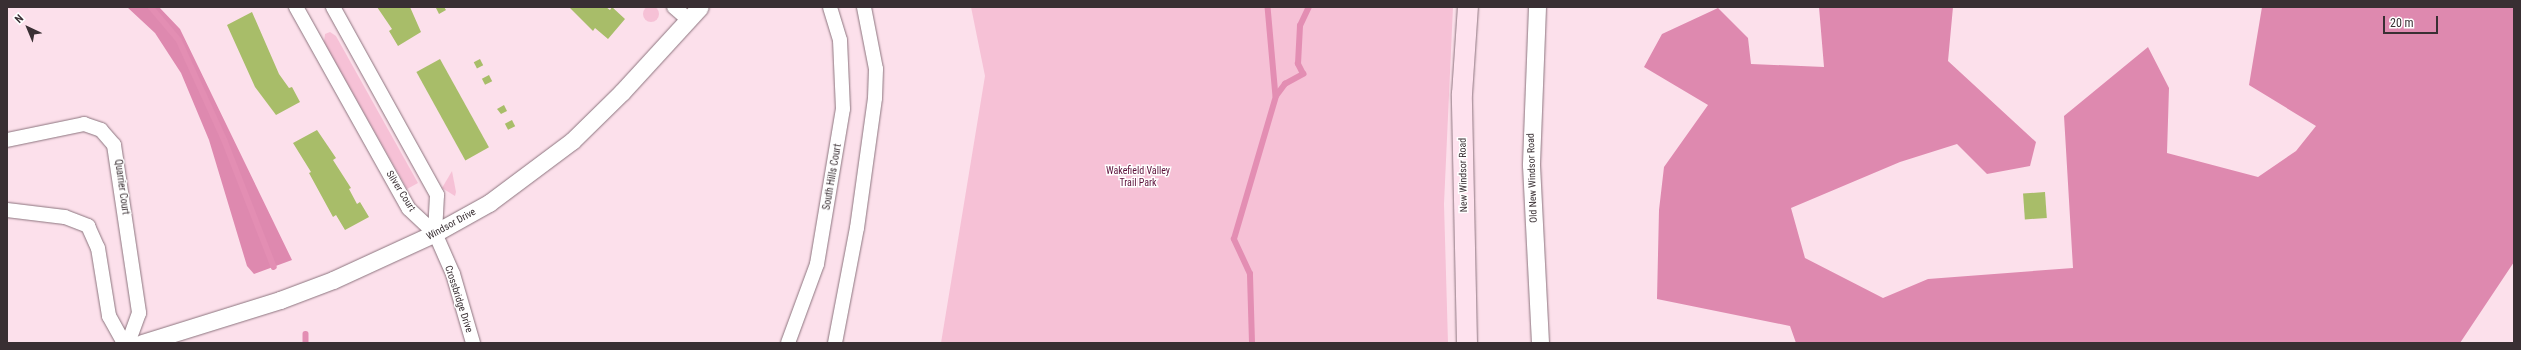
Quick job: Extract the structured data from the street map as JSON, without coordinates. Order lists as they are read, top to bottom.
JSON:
{
  "streets": {
    "main road": ["New Windsor Road"],
    "street": [
      "South Hills Court",
      "Old New Windsor Road",
      "Quarrier Court",
      "Silver Court",
      "Windsor Drive",
      "Crossbridge Drive"
    ]
  },
  "crossings": [
    ["Silver Court", "Windsor Drive"],
    ["Silver Court", "Crossbridge Drive"],
    ["Windsor Drive", "Crossbridge Drive"]
  ],
  "parks": ["Wakefield Valley Trail Park"],
  "scale_bar": "20 m",
  "north": "top left"
}
